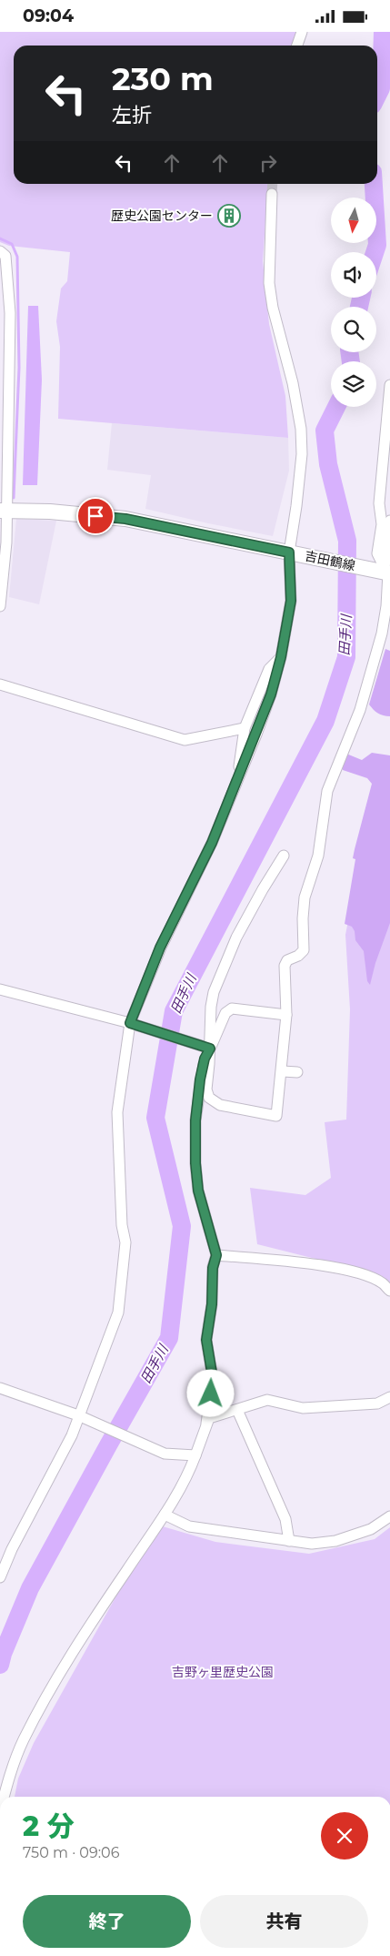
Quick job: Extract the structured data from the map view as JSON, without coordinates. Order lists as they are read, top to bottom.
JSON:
{
  "streets": {
    "main road": ["吉田鶴線"]
  },
  "water": ["田手川"],
  "parks": ["吉野ヶ里歴史公園"],
  "places": {
    "building": ["歴史公園センター"]
  },
  "north": "bottom",
  "page": {
    "status": "09:04",
    "turn": ["230 m", "左折"],
    "heading": ["2 分", "750 m · 09:06"],
    "buttons": ["終了", "共有"]
  }
}
